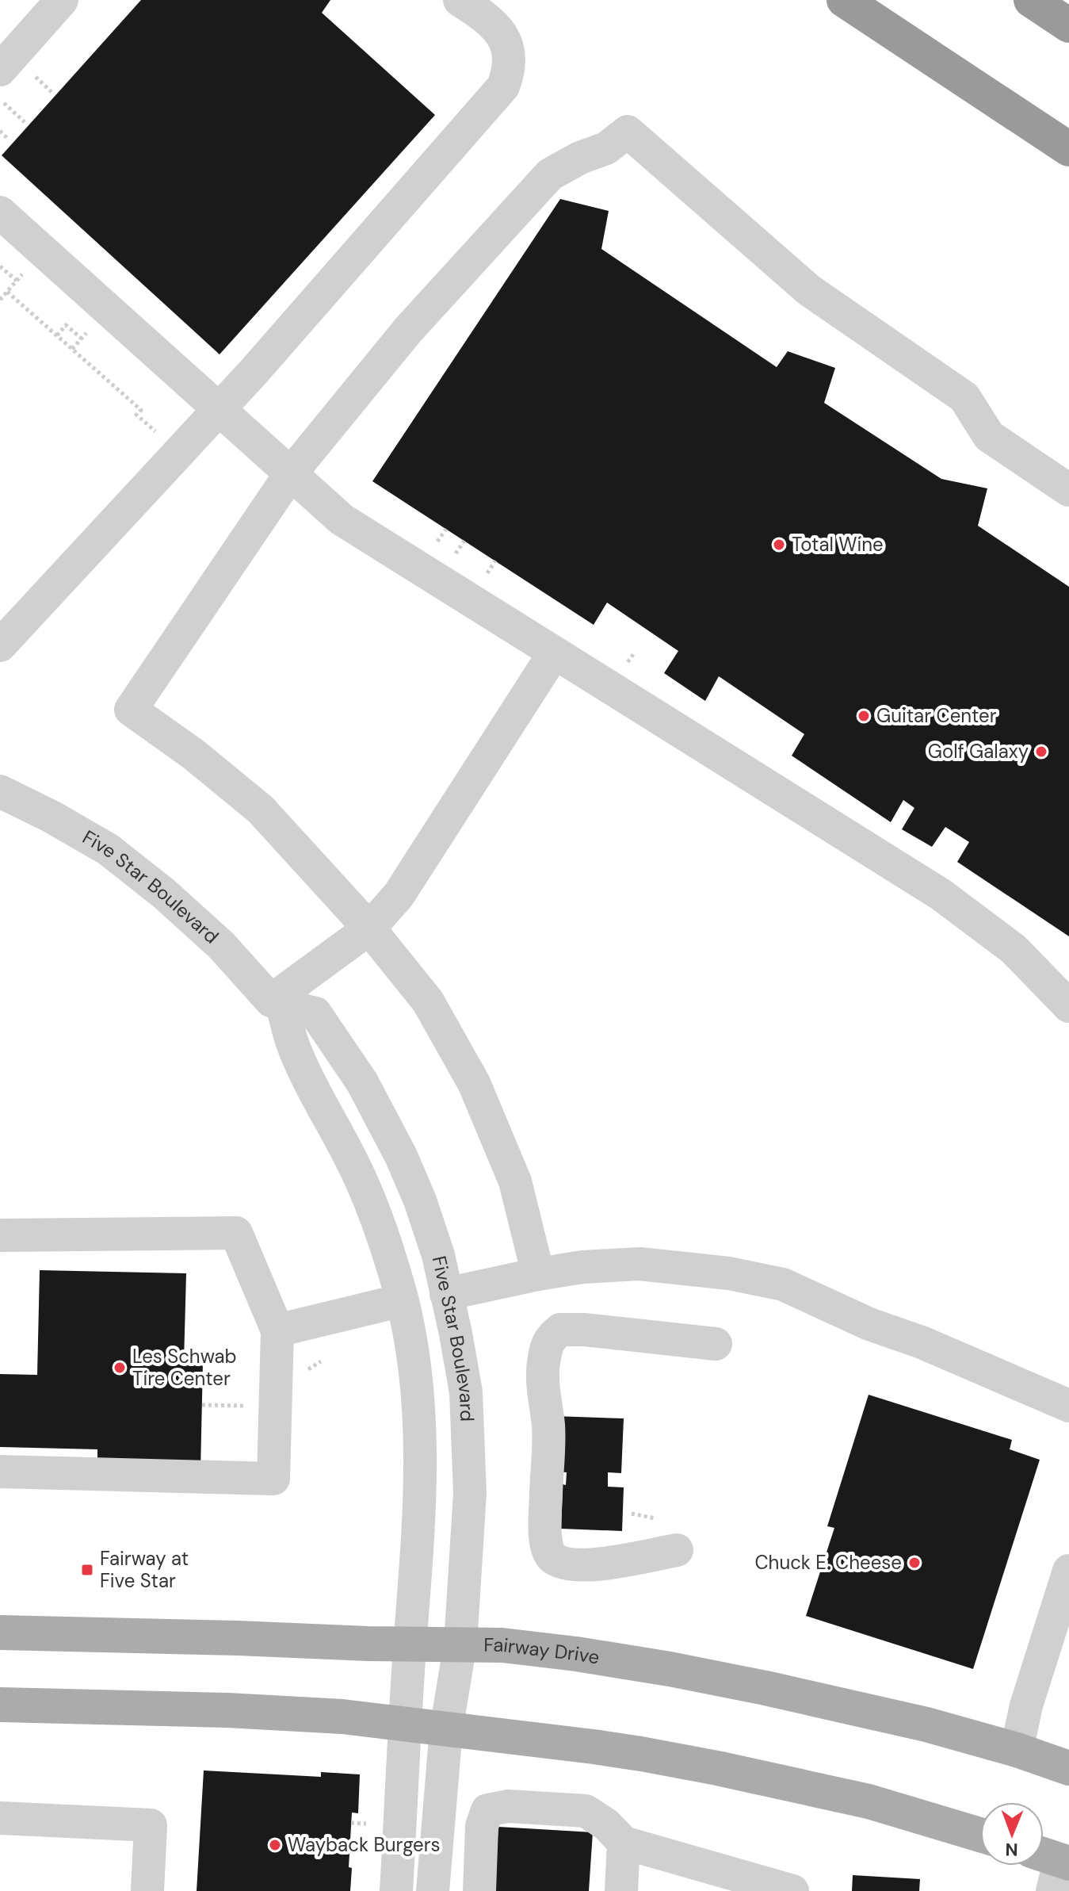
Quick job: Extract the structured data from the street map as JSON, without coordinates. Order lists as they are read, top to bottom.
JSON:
{
  "streets": {
    "main road": ["Fairway Drive"],
    "street": ["Five Star Boulevard"]
  },
  "crossings": [
    ["Five Star Boulevard", "Fairway Drive"]
  ],
  "places": {
    "other": [
      "Total Wine",
      "Guitar Center",
      "Golf Galaxy",
      "Les Schwab Tire Center",
      "Chuck E. Cheese",
      "Wayback Burgers"
    ],
    "transit": ["Fairway at Five Star"]
  },
  "north": "bottom"
}
